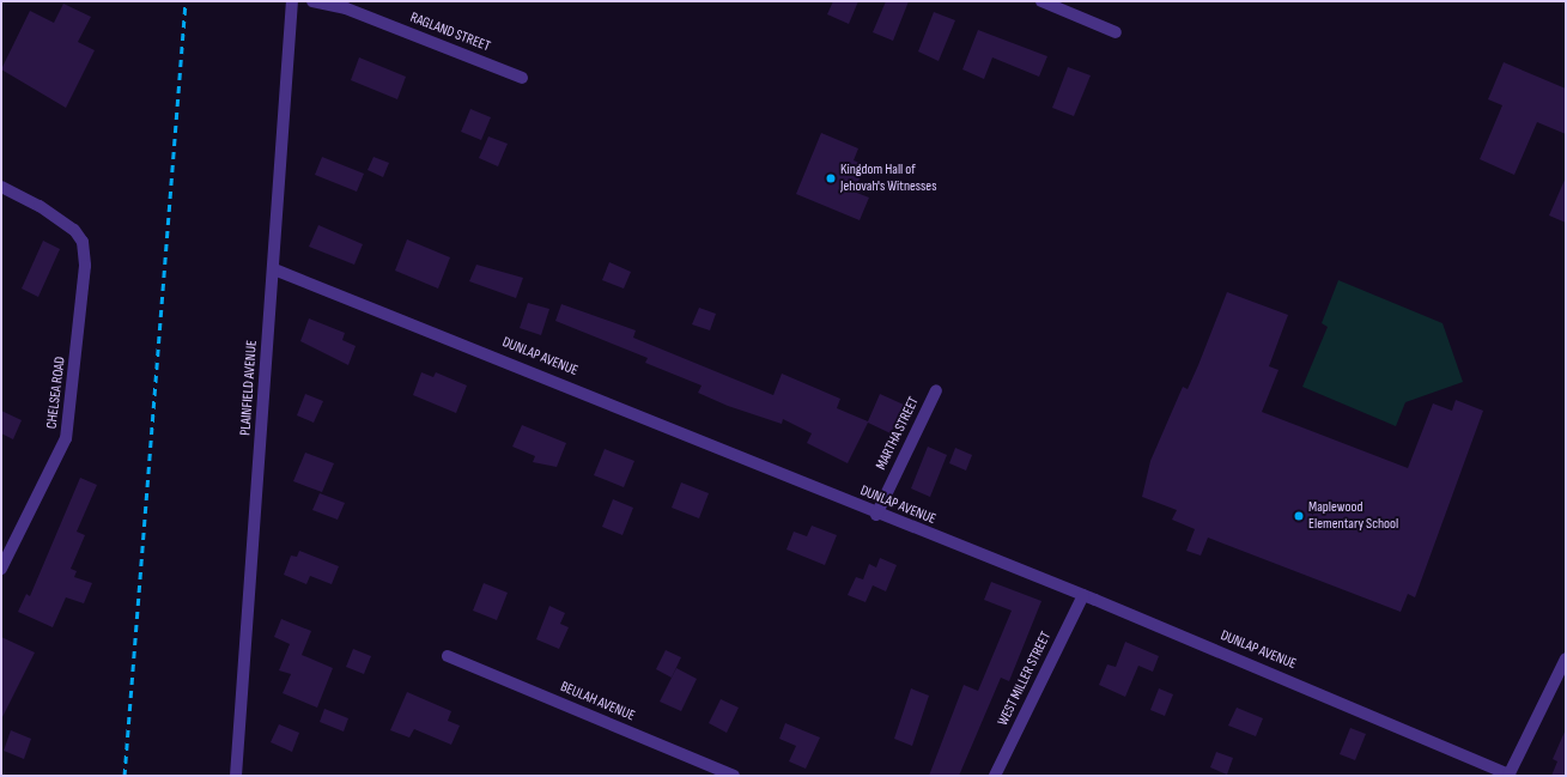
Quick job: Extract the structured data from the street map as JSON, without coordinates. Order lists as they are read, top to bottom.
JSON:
{
  "streets": {
    "street": [
      "RAGLAND STREET",
      "DUNLAP AVENUE",
      "PLAINFIELD AVENUE",
      "CHELSEA ROAD",
      "MARTHA STREET",
      "WEST MILLER STREET",
      "BEULAH AVENUE"
    ]
  },
  "crossings": [
    ["DUNLAP AVENUE", "PLAINFIELD AVENUE"],
    ["DUNLAP AVENUE", "MARTHA STREET"],
    ["DUNLAP AVENUE", "WEST MILLER STREET"]
  ],
  "places": ["Kingdom Hall of Jehovah's Witnesses", "Maplewood Elementary School"]
}
